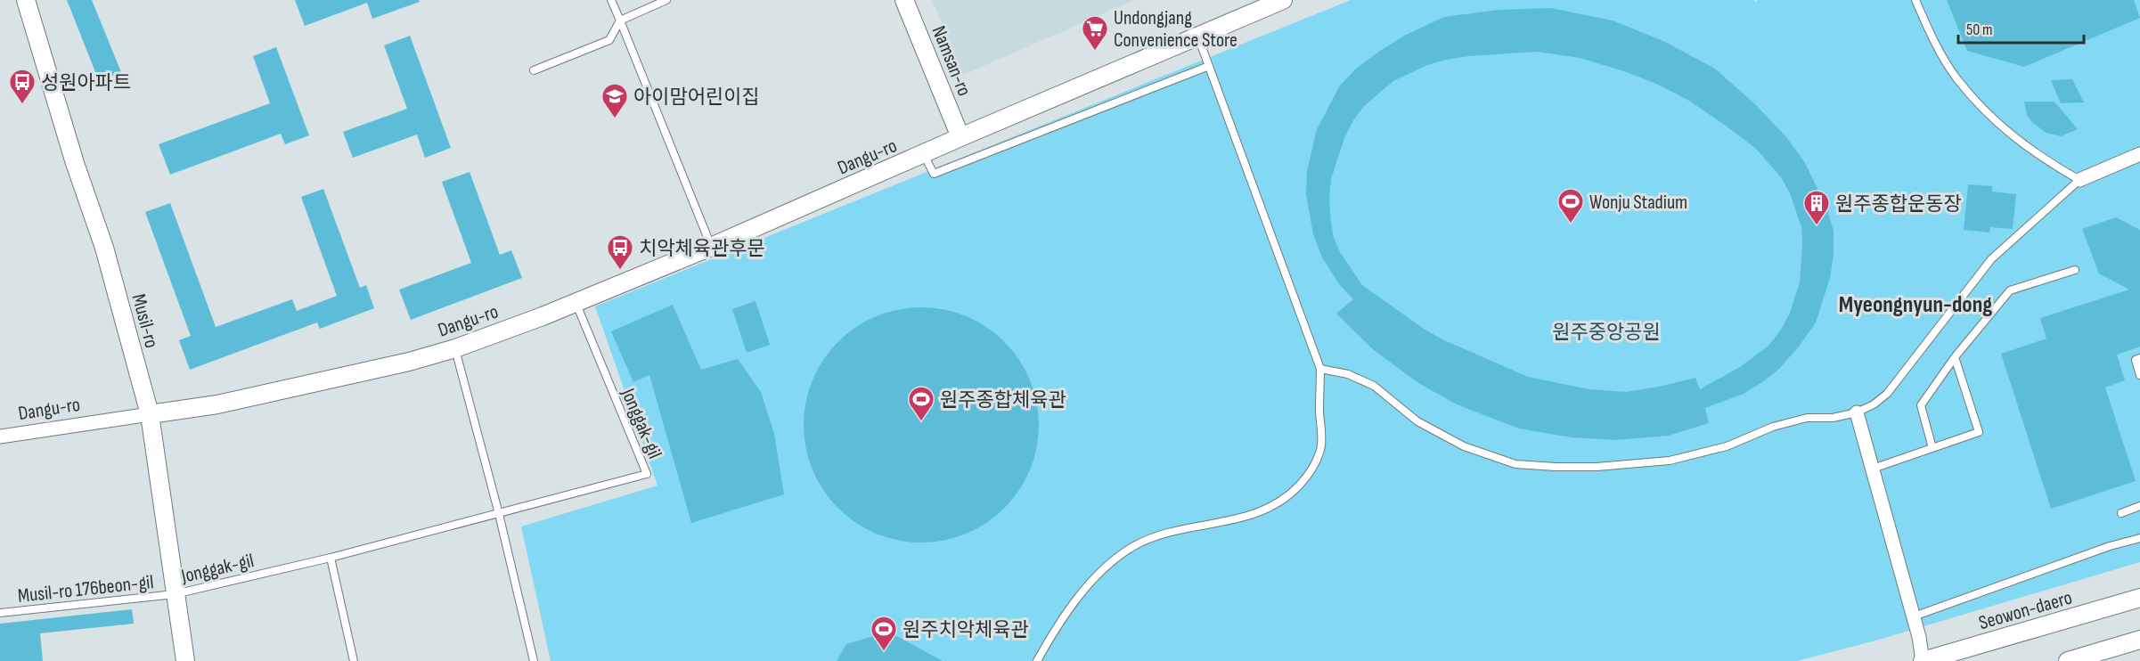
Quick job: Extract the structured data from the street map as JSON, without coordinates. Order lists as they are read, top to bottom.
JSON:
{
  "streets": {
    "street": [
      "Namsan-ro",
      "Dangu-ro",
      "Musil-ro",
      "Seowon-daero"
    ],
    "lane": ["Jonggak-gil", "Musil-ro 176beon-gil"]
  },
  "crossings": [
    ["Namsan-ro", "Dangu-ro"],
    ["Dangu-ro", "Musil-ro"],
    ["Dangu-ro", "Jonggak-gil"],
    ["Musil-ro", "Jonggak-gil"],
    ["Musil-ro", "Musil-ro 176beon-gil"],
    ["Jonggak-gil", "Musil-ro 176beon-gil"]
  ],
  "districts": ["Myeongnyun-dong"],
  "parks": ["원주중앙공원"],
  "places": {
    "supermarket": ["Undongjang Convenience Store"],
    "bus stop": ["성원아파트", "치악체육관후문"],
    "school or university": ["아이맘어린이집"],
    "sports": ["Wonju Stadium", "원주종합체육관", "원주치악체육관"],
    "building": ["원주종합운동장"]
  },
  "scale_bar": "50 m"
}
